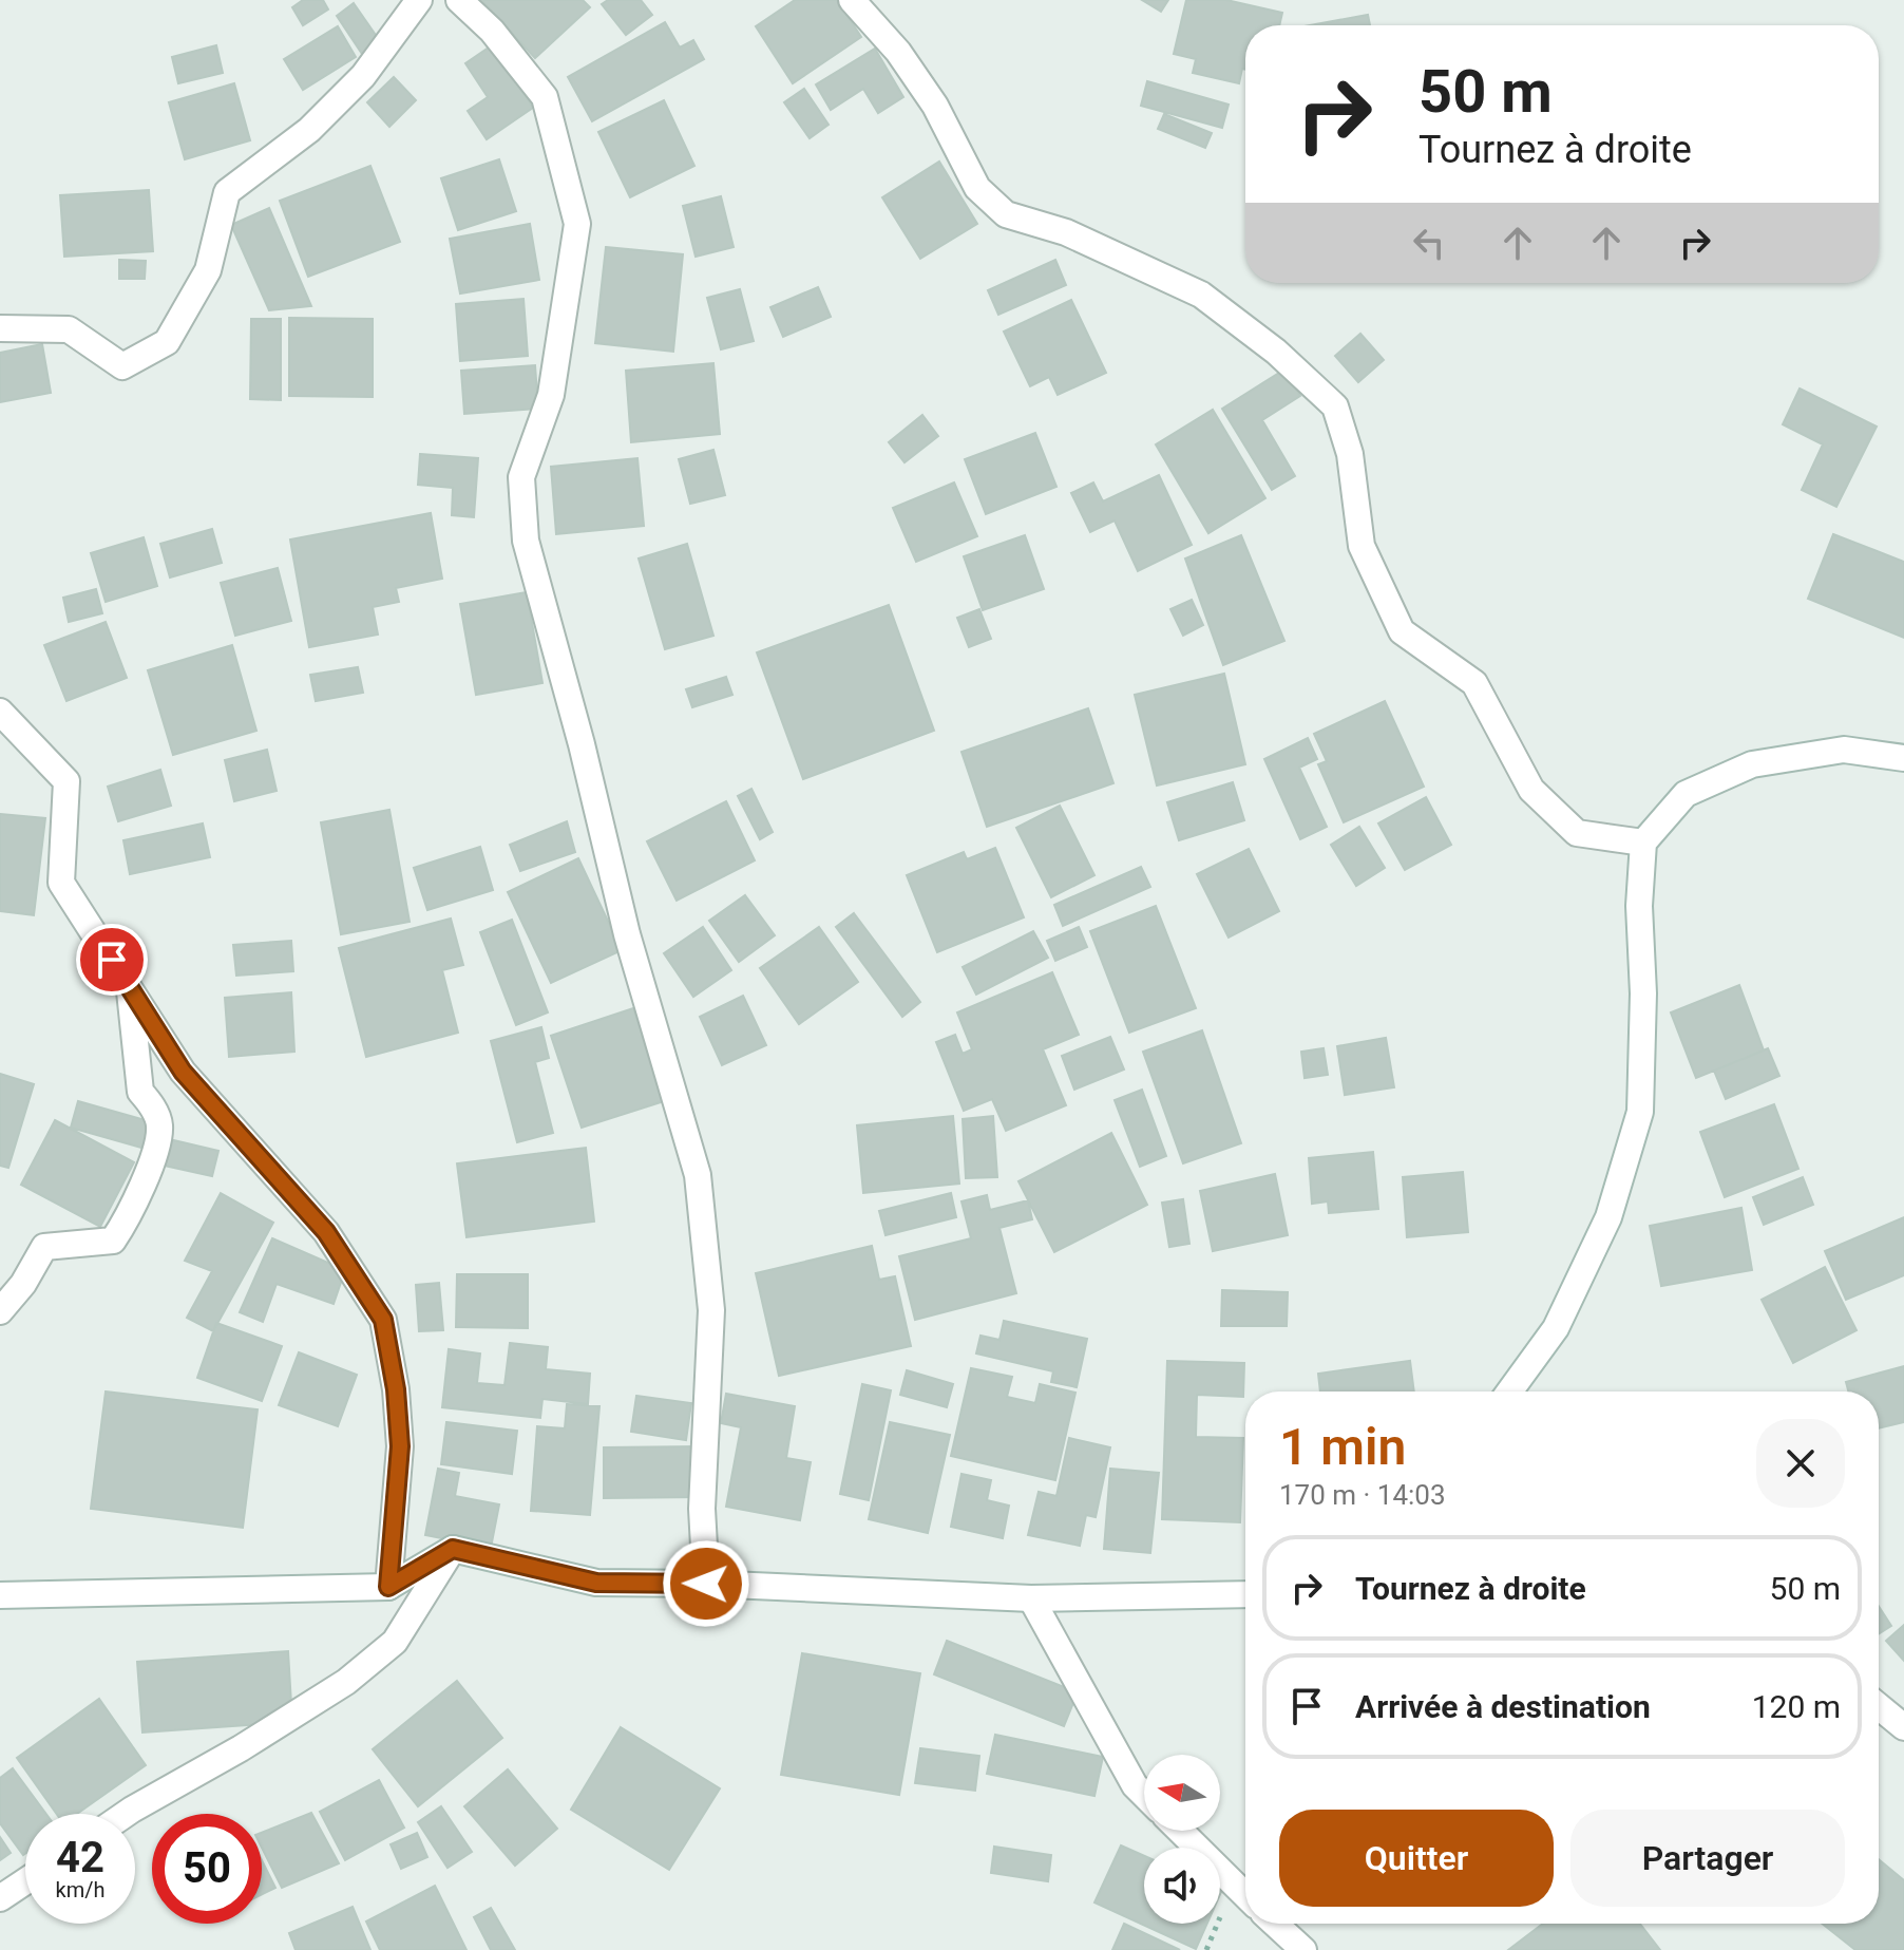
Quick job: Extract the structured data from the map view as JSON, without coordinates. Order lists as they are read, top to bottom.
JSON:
{
  "north": "left",
  "page": {
    "turn": ["50 m", "Tournez à droite"],
    "heading": ["1 min", "170 m · 14:03"],
    "list": [
      {
        "name": "Tournez à droite",
        "value": "50 m"
      },
      {
        "name": "Arrivée à destination",
        "value": "120 m"
      }
    ],
    "buttons": ["Quitter", "Partager"],
    "speed": "42 km/h",
    "limit": "50"
  }
}
